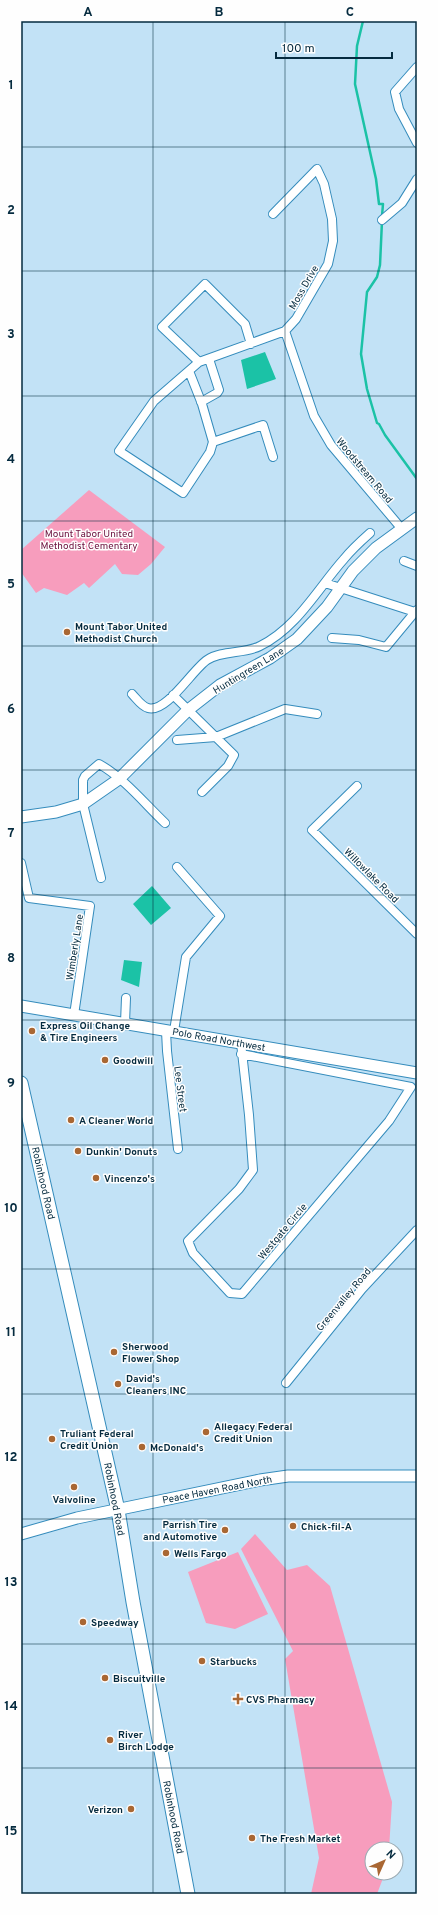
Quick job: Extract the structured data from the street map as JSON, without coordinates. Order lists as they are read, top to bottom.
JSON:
{
  "streets": {
    "main road": ["Robinhood Road"],
    "street": [
      "Moss Drive",
      "Woodstream Road",
      "Huntingreen Lane",
      "Willowlake Road",
      "Wimberly Lane",
      "Polo Road Northwest",
      "Lee Street",
      "Westgate Circle",
      "Greenvalley Road",
      "Peace Haven Road North"
    ]
  },
  "crossings": [
    ["Moss Drive", "Woodstream Road"],
    ["Woodstream Road", "Huntingreen Lane"],
    ["Wimberly Lane", "Polo Road Northwest"],
    ["Polo Road Northwest", "Lee Street"],
    ["Polo Road Northwest", "Westgate Circle"],
    ["Robinhood Road", "Peace Haven Road North"]
  ],
  "parks": ["Mount Tabor United Methodist Cementary"],
  "places": {
    "other": [
      "Mount Tabor United Methodist Church",
      "Express Oil Change & Tire Engineers",
      "Goodwill",
      "A Cleaner World",
      "Dunkin' Donuts",
      "Vincenzo's",
      "Sherwood Flower Shop",
      "David's Cleaners INC",
      "Allegacy Federal Credit Union",
      "Truliant Federal Credit Union",
      "McDonald's",
      "Valvoline",
      "Chick-fil-A",
      "Parrish Tire and Automotive",
      "Wells Fargo",
      "Speedway",
      "Starbucks",
      "Biscuitville",
      "River Birch Lodge",
      "Verizon",
      "The Fresh Market"
    ],
    "health": ["CVS Pharmacy"]
  },
  "scale_bar": "100 m",
  "north": "top right",
  "grid": {
    "columns": ["A", "B", "C"],
    "rows": [
      "1",
      "2",
      "3",
      "4",
      "5",
      "6",
      "7",
      "8",
      "9",
      "10",
      "11",
      "12",
      "13",
      "14",
      "15"
    ]
  }
}
